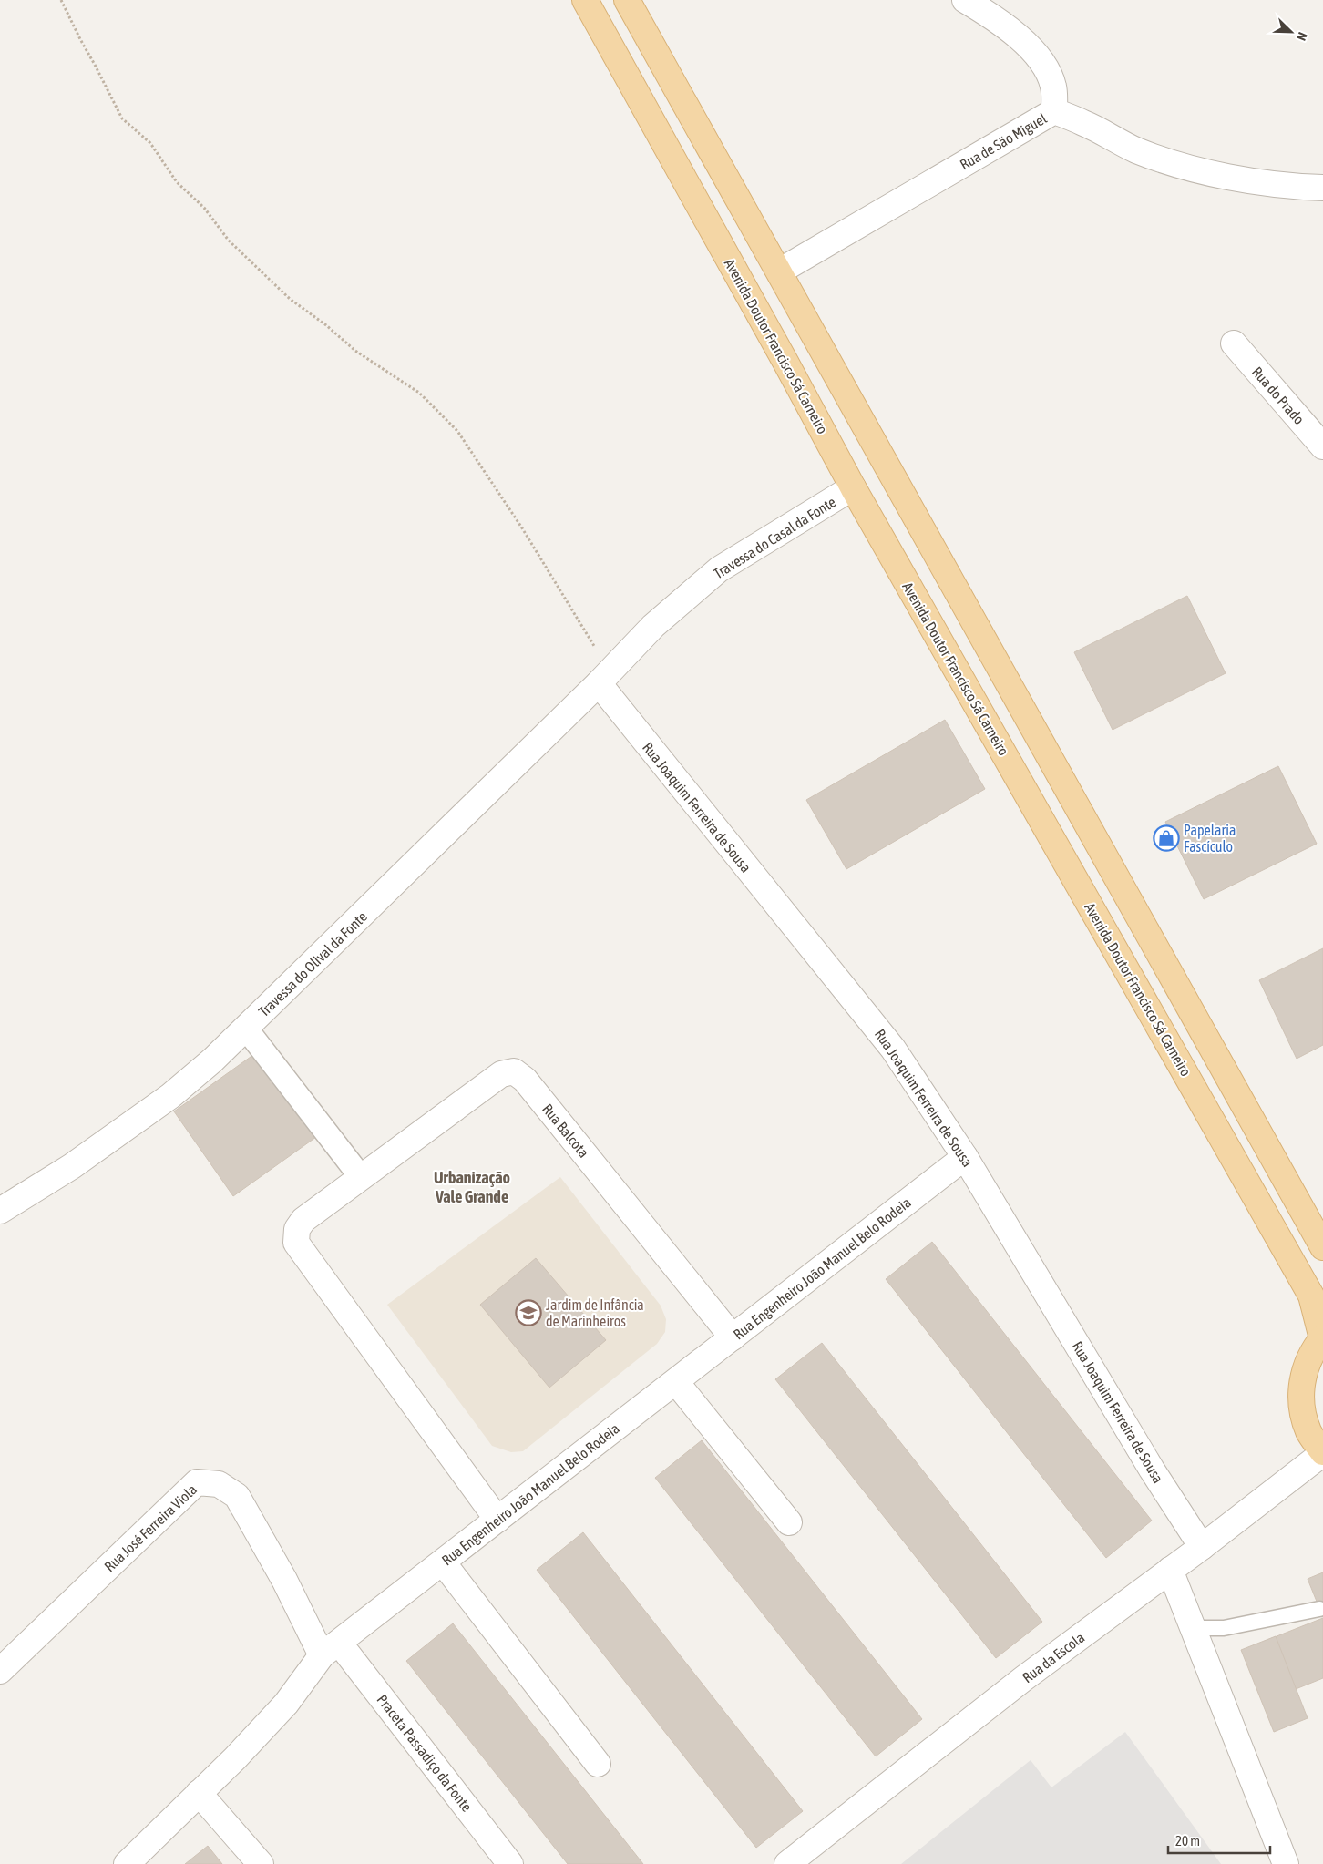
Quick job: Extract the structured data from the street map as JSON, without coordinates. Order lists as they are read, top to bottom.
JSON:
{
  "streets": {
    "main road": ["Avenida Doutor Francisco Sá Carneiro"],
    "street": [
      "Rua de São Miguel",
      "Rua do Prado",
      "Travessa do Casal da Fonte",
      "Rua Joaquim Ferreira de Sousa",
      "Travessa do Olival da Fonte",
      "Rua Balcota",
      "Rua Engenheiro João Manuel Belo Rodeia",
      "Rua José Ferreira Viola",
      "Rua da Escola",
      "Praceta Passadiço da Fonte"
    ]
  },
  "crossings": [
    ["Avenida Doutor Francisco Sá Carneiro", "Travessa do Casal da Fonte"],
    ["Travessa do Casal da Fonte", "Rua Joaquim Ferreira de Sousa"],
    ["Travessa do Casal da Fonte", "Travessa do Olival da Fonte"],
    ["Rua Joaquim Ferreira de Sousa", "Travessa do Olival da Fonte"],
    ["Rua Joaquim Ferreira de Sousa", "Rua Engenheiro João Manuel Belo Rodeia"],
    ["Rua Joaquim Ferreira de Sousa", "Rua da Escola"],
    ["Rua Balcota", "Rua Engenheiro João Manuel Belo Rodeia"],
    ["Rua Engenheiro João Manuel Belo Rodeia", "Rua José Ferreira Viola"],
    ["Rua Engenheiro João Manuel Belo Rodeia", "Praceta Passadiço da Fonte"],
    ["Rua José Ferreira Viola", "Praceta Passadiço da Fonte"]
  ],
  "districts": ["Urbanização Vale Grande"],
  "places": {
    "shop": ["Papelaria Fascículo"],
    "school or university": ["Jardim de Infância de Marinheiros"]
  },
  "scale_bar": "20 m",
  "north": "bottom right"
}
